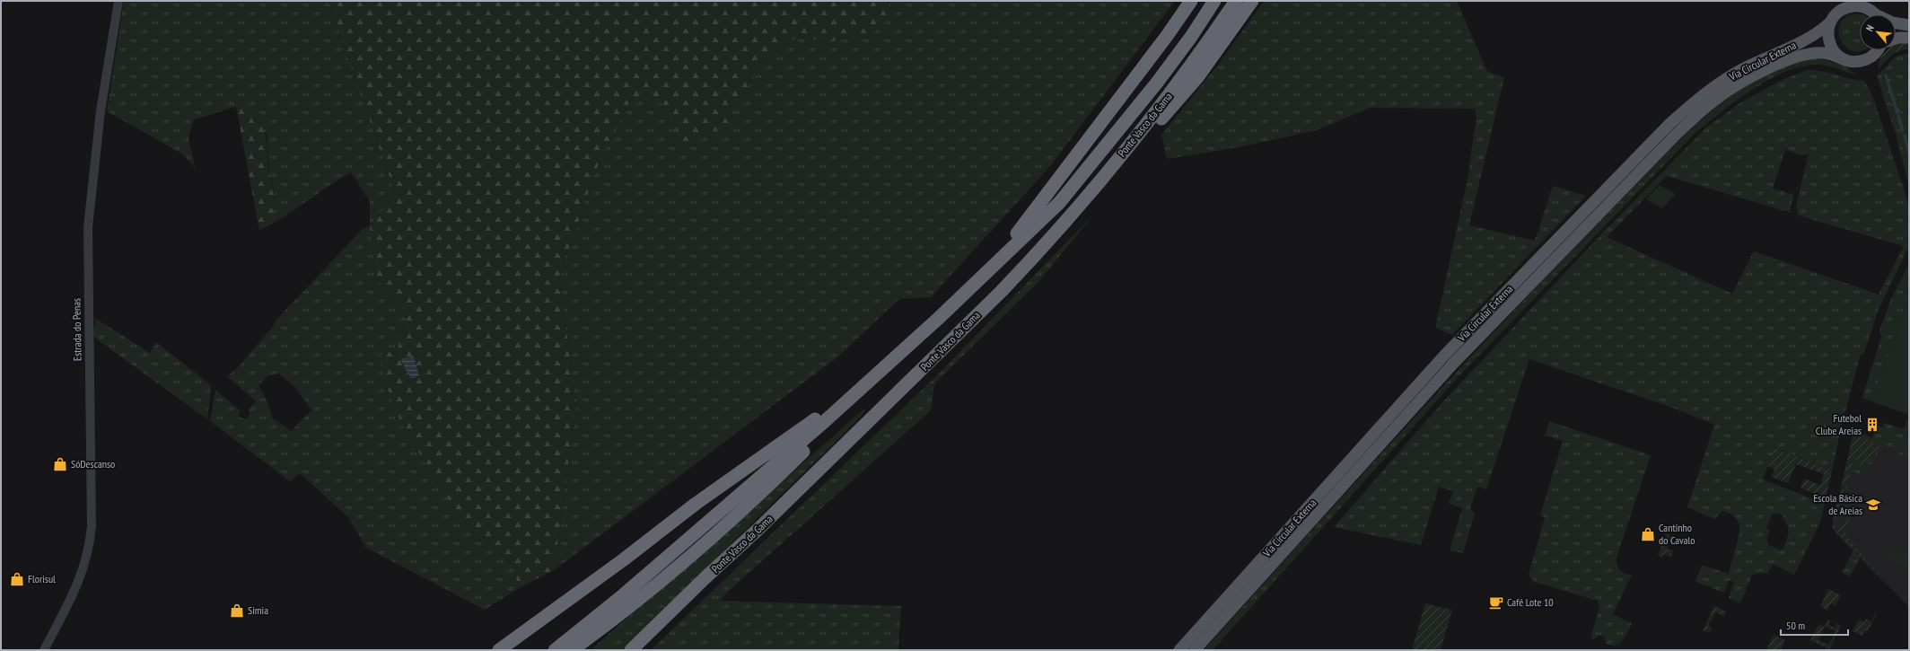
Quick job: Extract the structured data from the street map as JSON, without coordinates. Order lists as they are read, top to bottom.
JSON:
{
  "streets": {
    "highway": ["Ponte Vasco da Gama"],
    "main road": ["Via Circular Externa"],
    "street": ["Estrada do Penas"]
  },
  "places": {
    "building": ["Futebol Clube Areias"],
    "shop": [
      "SóDescanso",
      "Cantinho do Cavalo",
      "Florisul",
      "Simia"
    ],
    "school or university": ["Escola Básica de Areias"],
    "cafe": ["Café Lote 10"]
  },
  "scale_bar": "50 m",
  "north": "top left"
}
